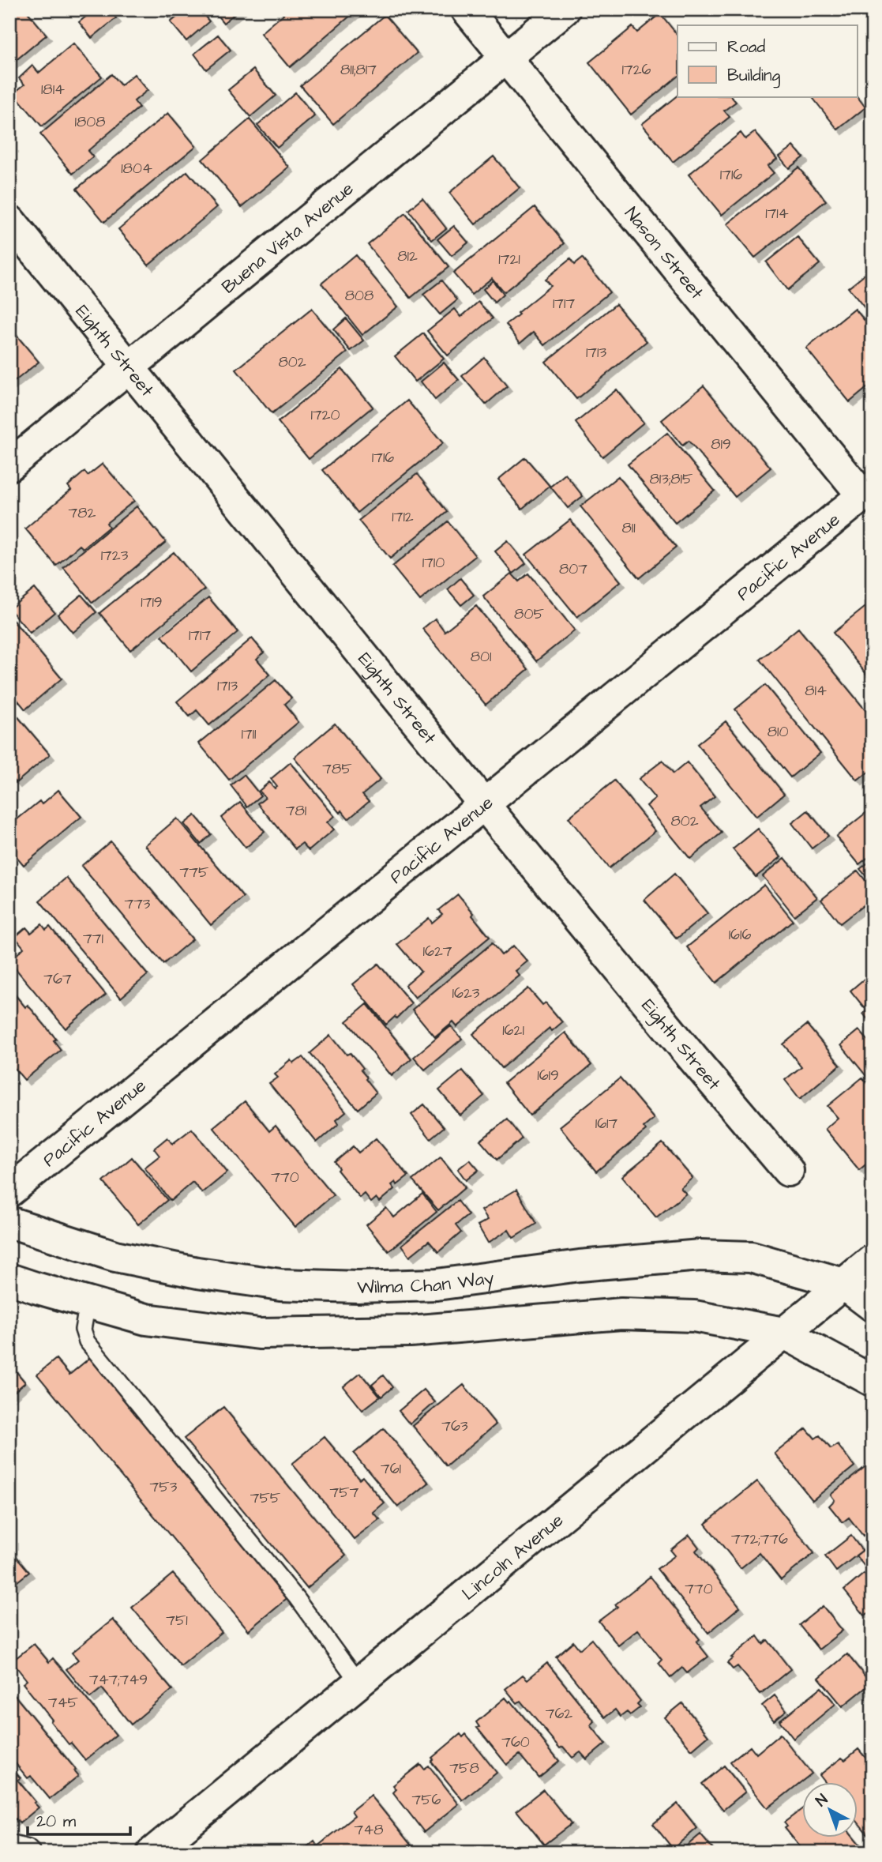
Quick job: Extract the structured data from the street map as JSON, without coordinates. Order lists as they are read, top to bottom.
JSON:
{
  "streets": {
    "street": [
      "Buena Vista Avenue",
      "Nason Street",
      "Eighth Street",
      "Pacific Avenue",
      "Wilma Chan Way",
      "Lincoln Avenue"
    ]
  },
  "crossings": [
    ["Buena Vista Avenue", "Nason Street"],
    ["Buena Vista Avenue", "Eighth Street"],
    ["Nason Street", "Pacific Avenue"],
    ["Eighth Street", "Pacific Avenue"],
    ["Wilma Chan Way", "Lincoln Avenue"]
  ],
  "house_numbers": [
    "811;817",
    "1726",
    "1814",
    "1808",
    "1804",
    "1716",
    "1714",
    "812",
    "1721",
    "808",
    "1717",
    "1713",
    "802",
    "1720",
    "819",
    "1716",
    "813;815",
    "782",
    "1712",
    "811",
    "1723",
    "1710",
    "807",
    "1719",
    "805",
    "1717",
    "801",
    "1713",
    "814",
    "810",
    "1711",
    "785",
    "781",
    "802",
    "775",
    "773",
    "1616",
    "771",
    "1627",
    "767",
    "1623",
    "1621",
    "1619",
    "1617",
    "770",
    "763",
    "761",
    "753",
    "757",
    "755",
    "772;776",
    "770",
    "751",
    "747;749",
    "745",
    "762",
    "760",
    "758",
    "756",
    "748"
  ],
  "legend": ["Road", "Building"],
  "scale_bar": "20 m",
  "north": "top left"
}
